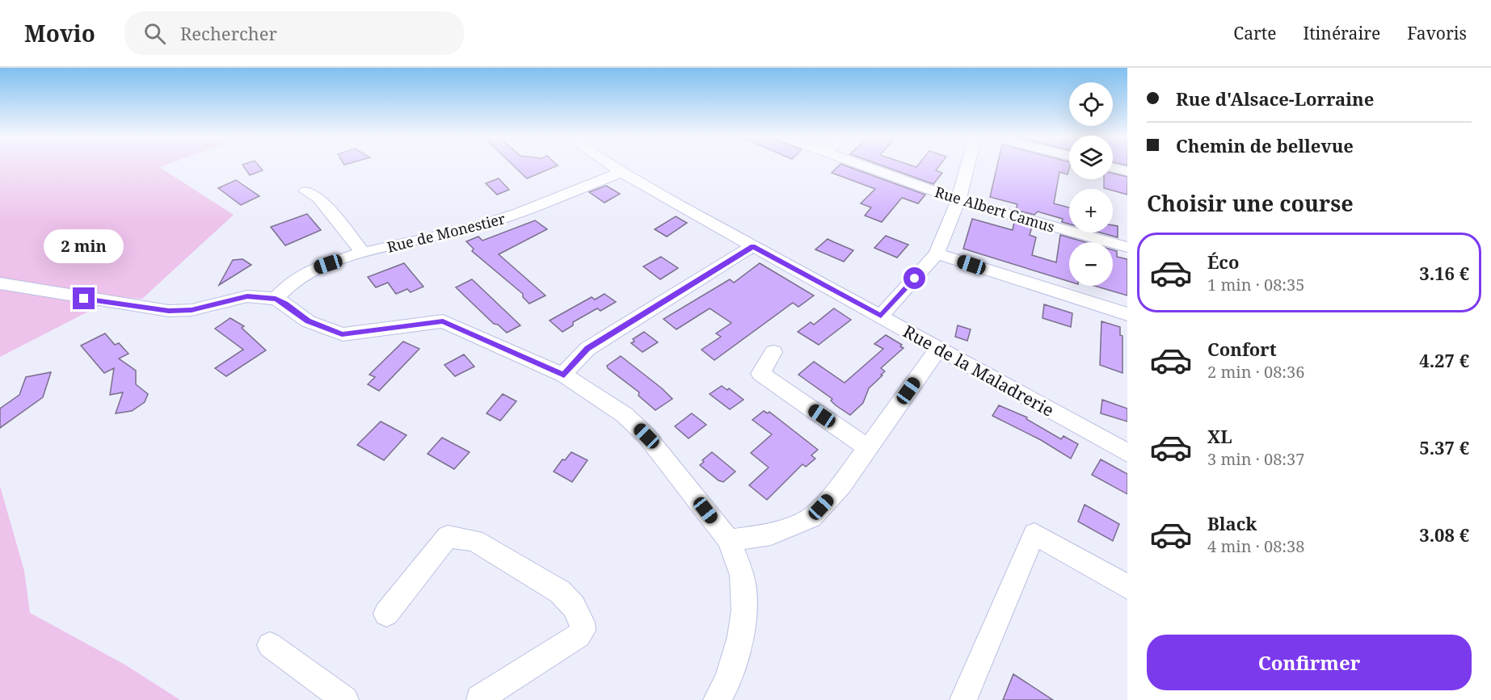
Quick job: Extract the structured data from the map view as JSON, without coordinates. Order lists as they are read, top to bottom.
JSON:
{
  "streets": {
    "street": ["Rue Albert Camus", "Rue de Monestier", "Rue de la Maladrerie"]
  },
  "crossings": [
    ["Rue de Monestier", "Rue de la Maladrerie"]
  ],
  "page": {
    "header": "Movio",
    "search": "Rechercher",
    "nav": ["Carte", "Itinéraire", "Favoris"],
    "banner": ["Rue d'Alsace-Lorraine", "Chemin de bellevue"],
    "map_buttons": ["+", "−"],
    "heading": "Choisir une course",
    "bubble": "2 min",
    "list": [
      {
        "name": "Éco",
        "note": "1 min · 08:35",
        "value": "3.16 €"
      },
      {
        "name": "Confort",
        "note": "2 min · 08:36",
        "value": "4.27 €"
      },
      {
        "name": "XL",
        "note": "3 min · 08:37",
        "value": "5.37 €"
      },
      {
        "name": "Black",
        "note": "4 min · 08:38",
        "value": "3.08 €"
      }
    ],
    "buttons": "Confirmer"
  }
}
